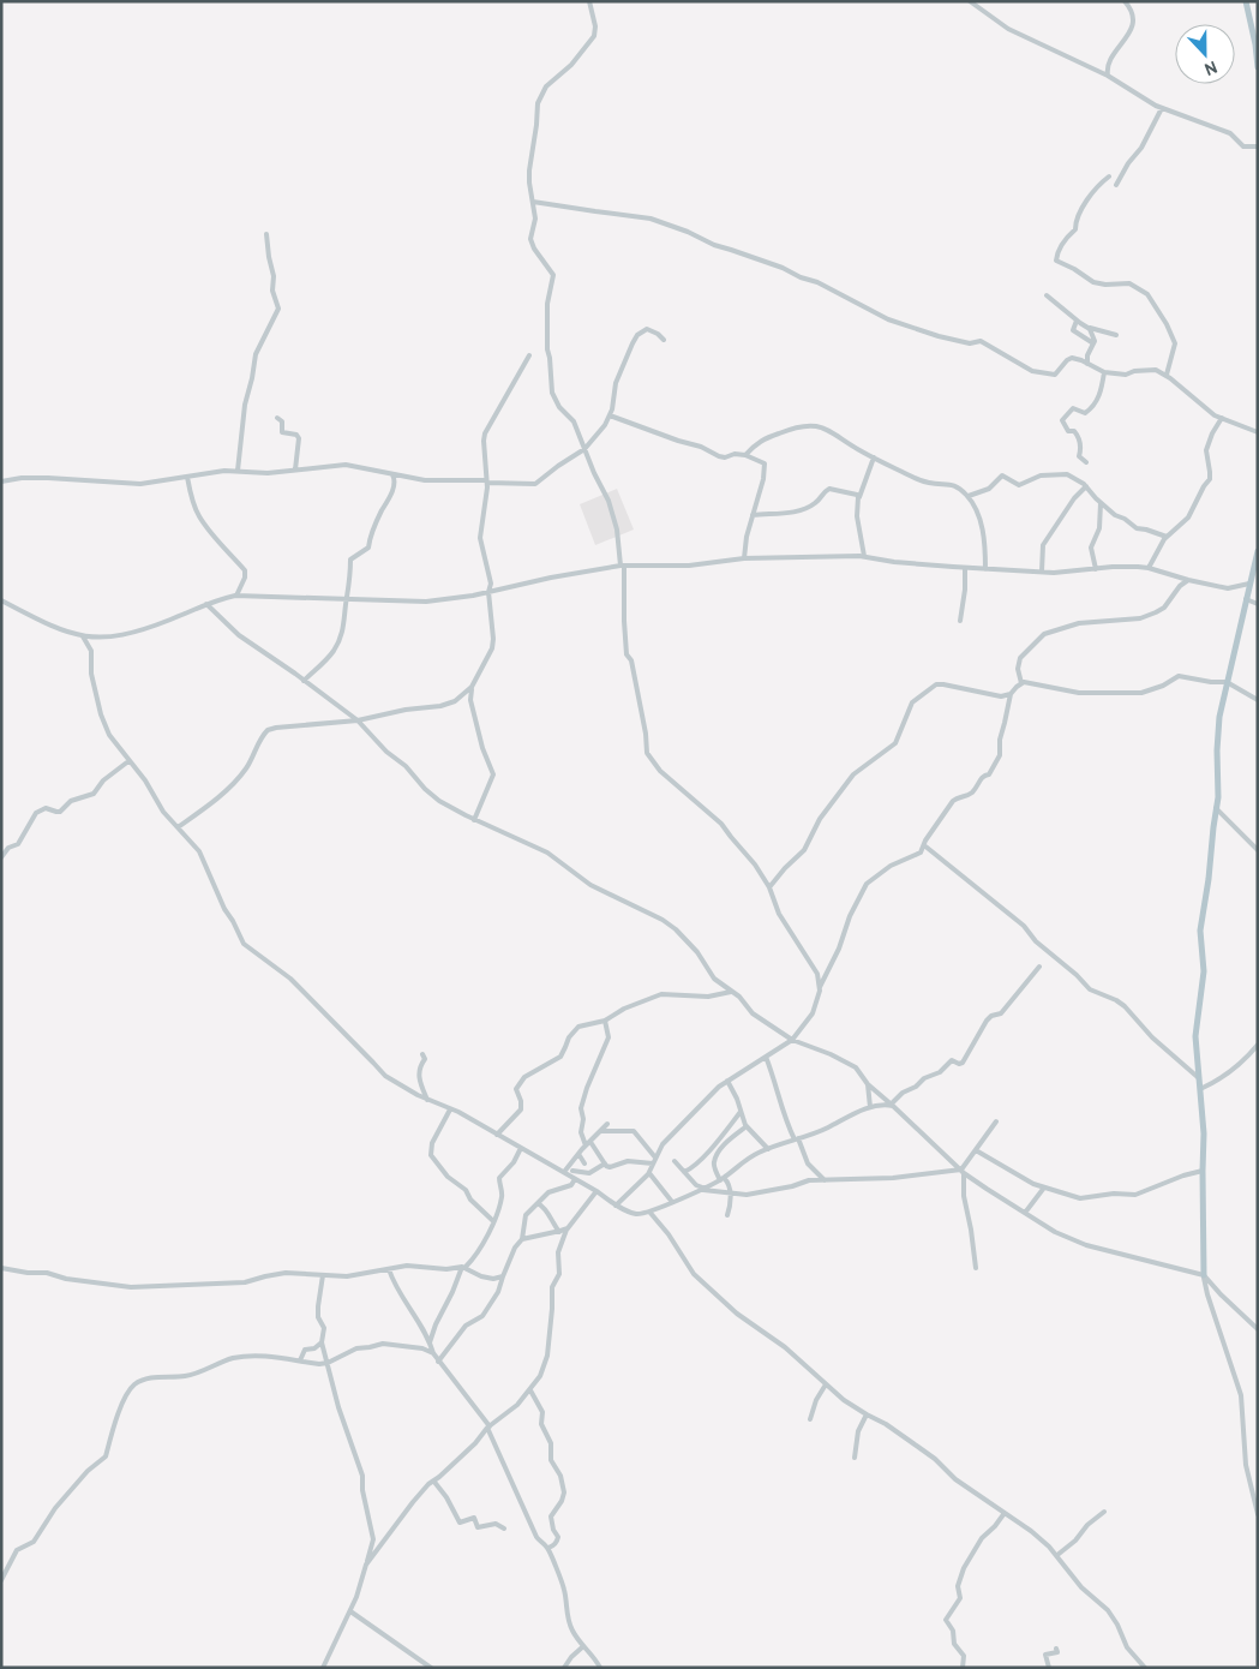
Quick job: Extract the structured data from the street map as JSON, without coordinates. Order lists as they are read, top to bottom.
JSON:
{
  "north": "bottom"
}
